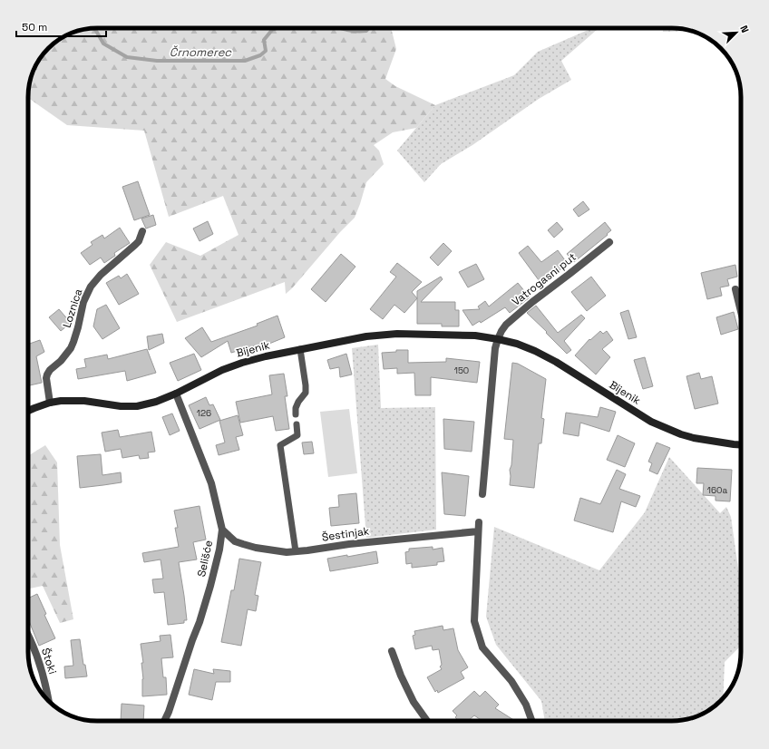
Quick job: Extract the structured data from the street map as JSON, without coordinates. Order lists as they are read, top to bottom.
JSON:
{
  "streets": {
    "main road": ["Bijenik"],
    "street": [
      "Vatrogasni put",
      "Loznica",
      "Šestinjak",
      "Selišće",
      "Štoki"
    ]
  },
  "crossings": [
    ["Vatrogasni put", "Bijenik"],
    ["Loznica", "Bijenik"],
    ["Bijenik", "Selišće"],
    ["Šestinjak", "Selišće"]
  ],
  "water": ["Črnomerec"],
  "house_numbers": ["150", "126", "160a"],
  "scale_bar": "50 m",
  "north": "top right"
}
